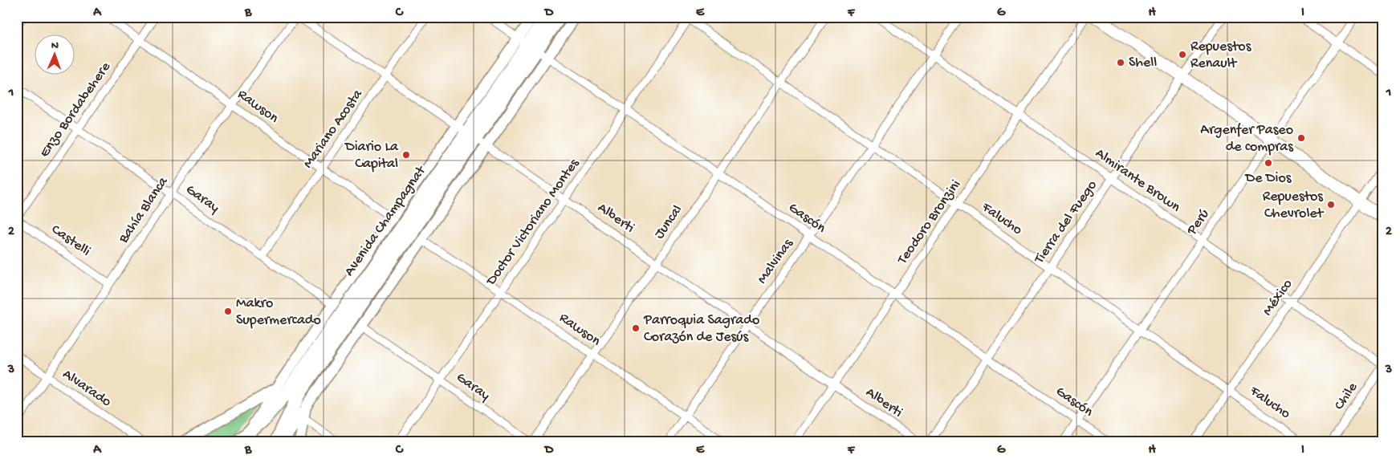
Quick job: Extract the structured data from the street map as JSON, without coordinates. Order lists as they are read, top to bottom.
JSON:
{
  "streets": {
    "highway": ["Avenida Champagnat"],
    "street": [
      "Rawson",
      "Enzo Bordabehere",
      "Mariano Acosta",
      "Almirante Brown",
      "Garay",
      "Bahía Blanca",
      "Alberti",
      "Gascón",
      "Falucho",
      "Doctor Victoriano Montes",
      "Juncal",
      "Teodoro Bronzini",
      "Tierra del Fuego",
      "Perú",
      "Castelli",
      "Malvinas",
      "México",
      "Alvarado",
      "Chile"
    ]
  },
  "crossings": [
    ["Rawson", "Enzo Bordabehere"],
    ["Rawson", "Mariano Acosta"],
    ["Rawson", "Bahía Blanca"],
    ["Rawson", "Avenida Champagnat"],
    ["Rawson", "Doctor Victoriano Montes"],
    ["Rawson", "Juncal"],
    ["Rawson", "Malvinas"],
    ["Enzo Bordabehere", "Garay"],
    ["Enzo Bordabehere", "Castelli"],
    ["Mariano Acosta", "Garay"],
    ["Mariano Acosta", "Alberti"],
    ["Almirante Brown", "Teodoro Bronzini"],
    ["Almirante Brown", "Tierra del Fuego"],
    ["Almirante Brown", "Perú"],
    ["Almirante Brown", "Malvinas"],
    ["Almirante Brown", "México"],
    ["Almirante Brown", "Chile"],
    ["Garay", "Bahía Blanca"],
    ["Garay", "Avenida Champagnat"],
    ["Garay", "Doctor Victoriano Montes"],
    ["Garay", "Juncal"],
    ["Bahía Blanca", "Alberti"],
    ["Bahía Blanca", "Castelli"],
    ["Bahía Blanca", "Alvarado"],
    ["Alberti", "Avenida Champagnat"],
    ["Alberti", "Doctor Victoriano Montes"],
    ["Alberti", "Juncal"],
    ["Alberti", "Teodoro Bronzini"],
    ["Alberti", "Malvinas"],
    ["Gascón", "Avenida Champagnat"],
    ["Gascón", "Doctor Victoriano Montes"],
    ["Gascón", "Juncal"],
    ["Gascón", "Teodoro Bronzini"],
    ["Gascón", "Tierra del Fuego"],
    ["Gascón", "Perú"],
    ["Gascón", "Malvinas"],
    ["Falucho", "Doctor Victoriano Montes"],
    ["Falucho", "Juncal"],
    ["Falucho", "Teodoro Bronzini"],
    ["Falucho", "Tierra del Fuego"],
    ["Falucho", "Perú"],
    ["Falucho", "Malvinas"],
    ["Falucho", "México"]
  ],
  "places": [
    "Repuestos Renault",
    "Shell",
    "Argenfer Paseo de compras",
    "Diario La Capital",
    "De Dios",
    "Repuestos Chevrolet",
    "Makro Supermercado",
    "Parroquia Sagrado Corazón de Jesús"
  ],
  "north": "top",
  "grid": {
    "columns": [
      "A",
      "B",
      "C",
      "D",
      "E",
      "F",
      "G",
      "H",
      "I"
    ],
    "rows": ["1", "2", "3"]
  }
}
